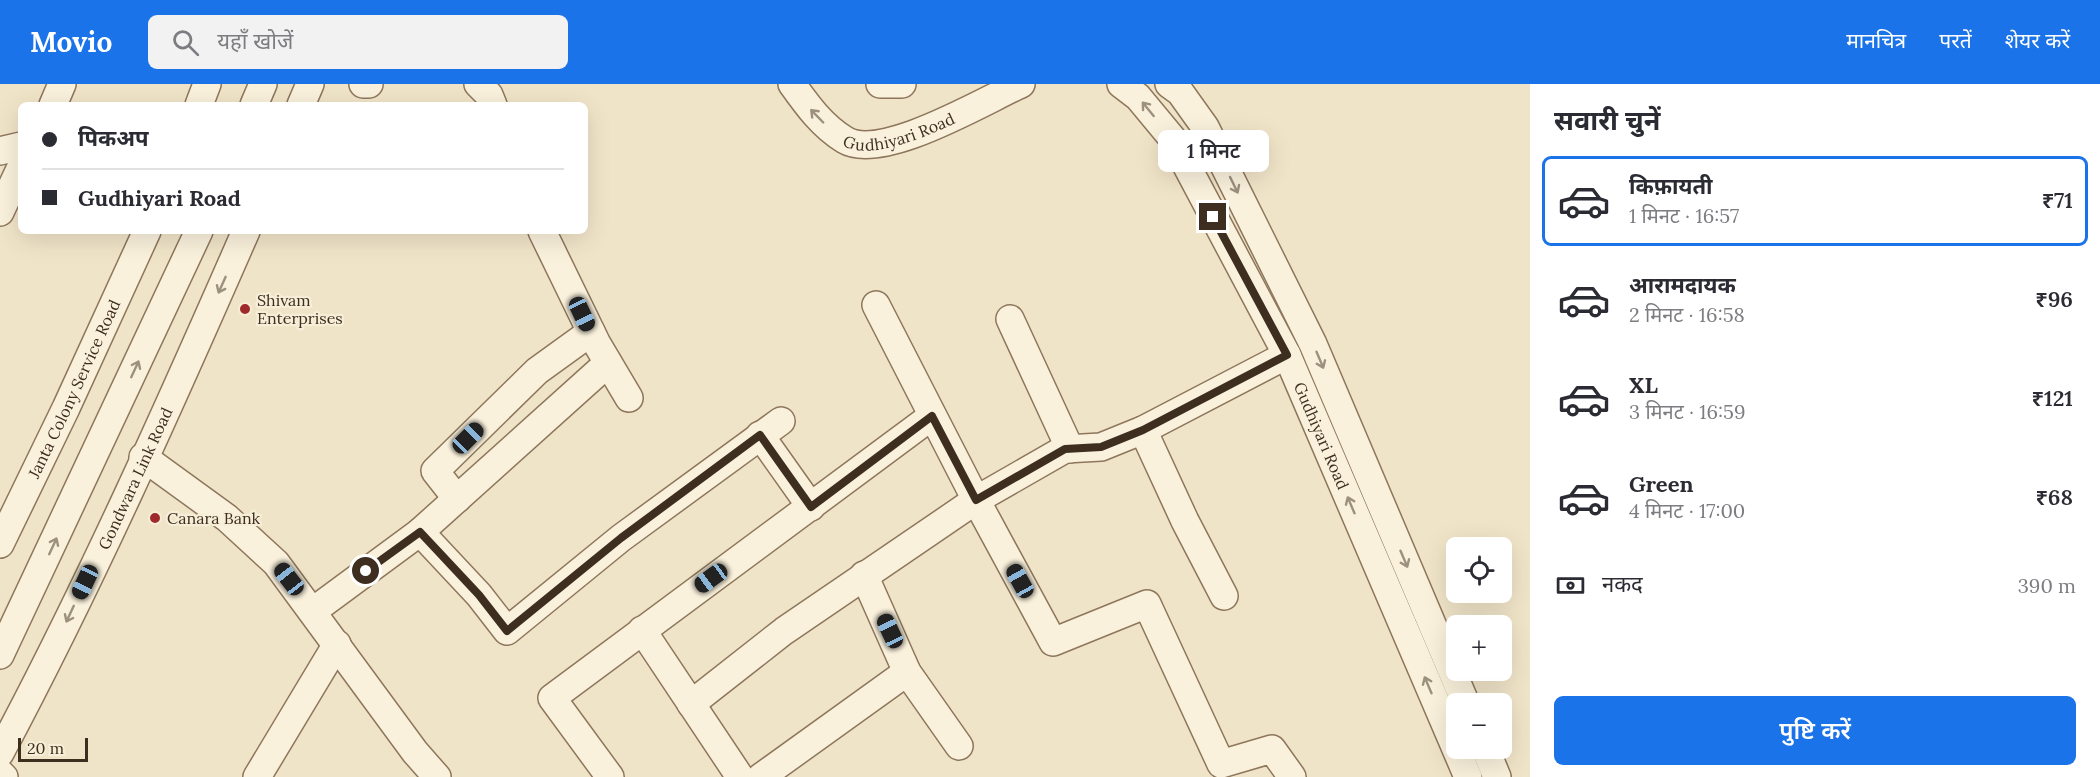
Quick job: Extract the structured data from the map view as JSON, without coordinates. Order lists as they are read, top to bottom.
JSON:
{
  "streets": {
    "street": ["Gudhiyari Road", "Janta Colony Service Road", "Gondwara Link Road"]
  },
  "places": ["Shivam Enterprises", "Canara Bank"],
  "scale_bar": "20 m",
  "page": {
    "header": "Movio",
    "search": "यहाँ खोजें",
    "nav": ["मानचित्र", "परतें", "शेयर करें"],
    "heading": "सवारी चुनें",
    "banner": ["पिकअप", "Gudhiyari Road"],
    "bubble": "1 मिनट",
    "list": [
      {
        "name": "किफ़ायती",
        "note": "1 मिनट · 16:57",
        "value": "₹71"
      },
      {
        "name": "आरामदायक",
        "note": "2 मिनट · 16:58",
        "value": "₹96"
      },
      {
        "name": "XL",
        "note": "3 मिनट · 16:59",
        "value": "₹121"
      },
      {
        "name": "Green",
        "note": "4 मिनट · 17:00",
        "value": "₹68"
      }
    ],
    "map_buttons": ["+", "−"],
    "pay": ["नकद", "390 m"],
    "buttons": "पुष्टि करें",
    "scale": "20 m"
  }
}
